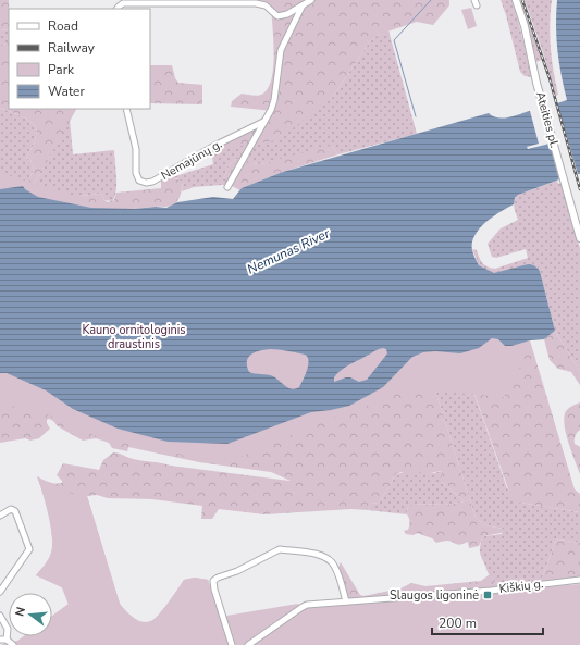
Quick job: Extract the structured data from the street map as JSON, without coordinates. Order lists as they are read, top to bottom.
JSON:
{
  "streets": {
    "main road": ["Ateities pl."],
    "street": ["Nemajūnų g.", "Kiškių g."]
  },
  "water": ["Nemunas River"],
  "parks": ["Kauno ornitologinis draustinis"],
  "places": {
    "transit": ["Slaugos ligoninė"]
  },
  "legend": [
    "Road",
    "Railway",
    "Park",
    "Water"
  ],
  "scale_bar": "200 m",
  "north": "left"
}
